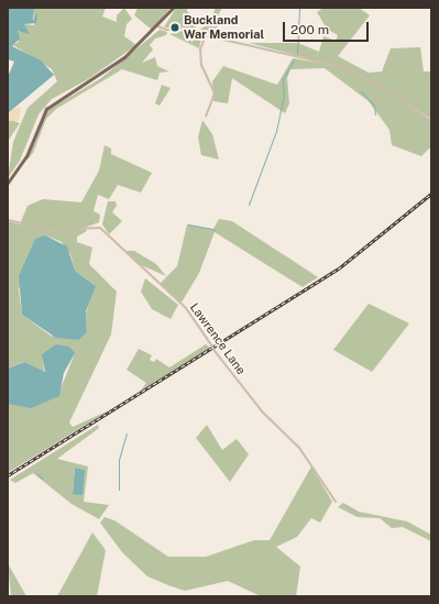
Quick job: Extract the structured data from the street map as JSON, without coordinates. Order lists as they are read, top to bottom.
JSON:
{
  "streets": {
    "street": ["Lawrence Lane"]
  },
  "places": ["Buckland War Memorial"],
  "scale_bar": "200 m"
}
